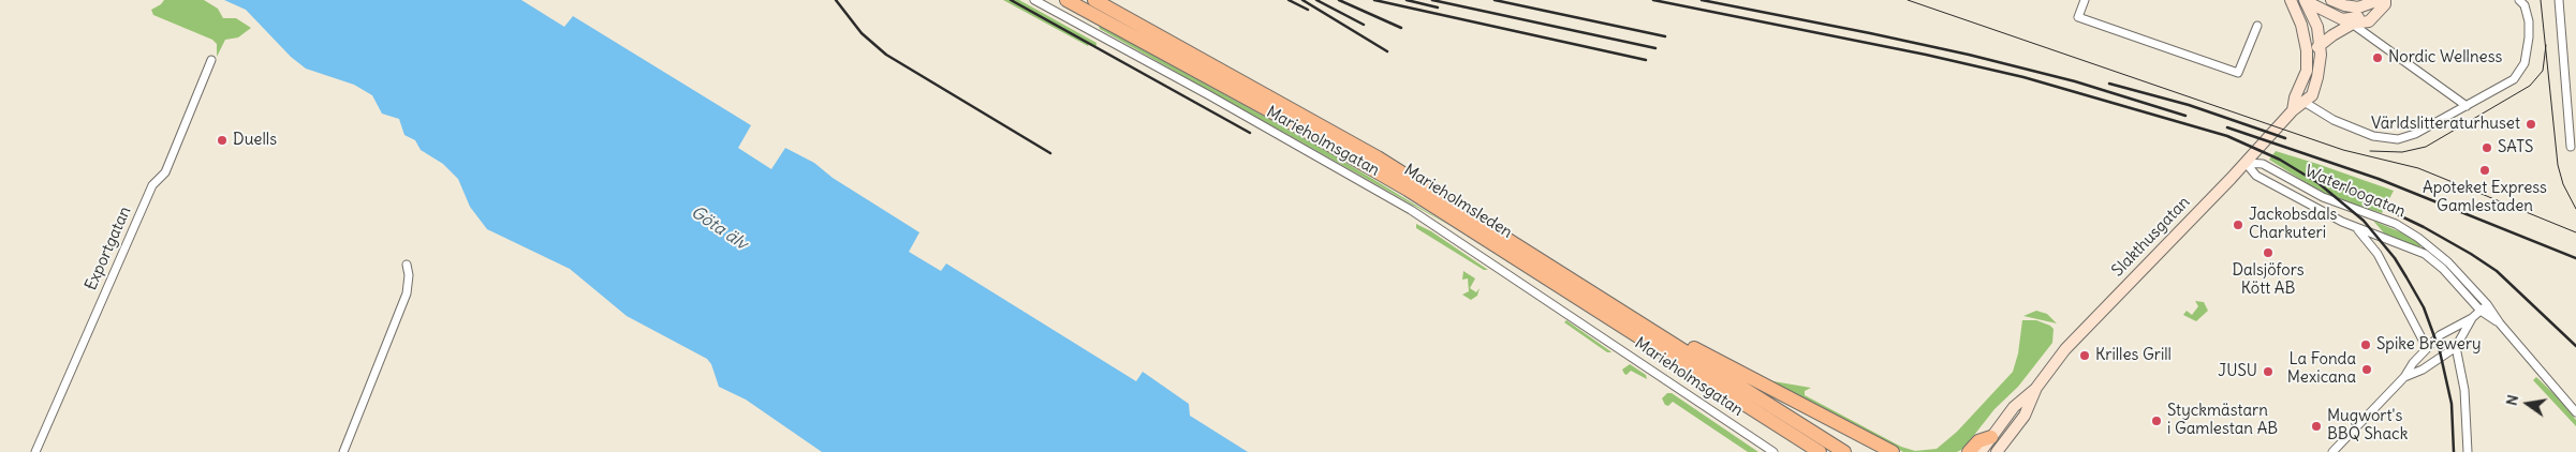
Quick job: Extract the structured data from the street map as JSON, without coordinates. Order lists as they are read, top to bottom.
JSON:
{
  "streets": {
    "highway": ["Marieholmsleden"],
    "main road": ["Slakthusgatan"],
    "street": ["Marieholmsgatan", "Waterloogatan", "Exportgatan"]
  },
  "crossings": [
    ["Waterloogatan", "Slakthusgatan"]
  ],
  "water": ["Göta älv"],
  "places": [
    "Nordic Wellness",
    "Världslitteraturhuset",
    "Duells",
    "SATS",
    "Apoteket Express Gamlestaden",
    "Jackobsdals Charkuteri",
    "Dalsjöfors Kött AB",
    "Spike Brewery",
    "Krilles Grill",
    "La Fonda Mexicana",
    "JUSU",
    "Styckmästarn i Gamlestan AB",
    "Mugwort's BBQ Shack"
  ],
  "north": "left"
}
